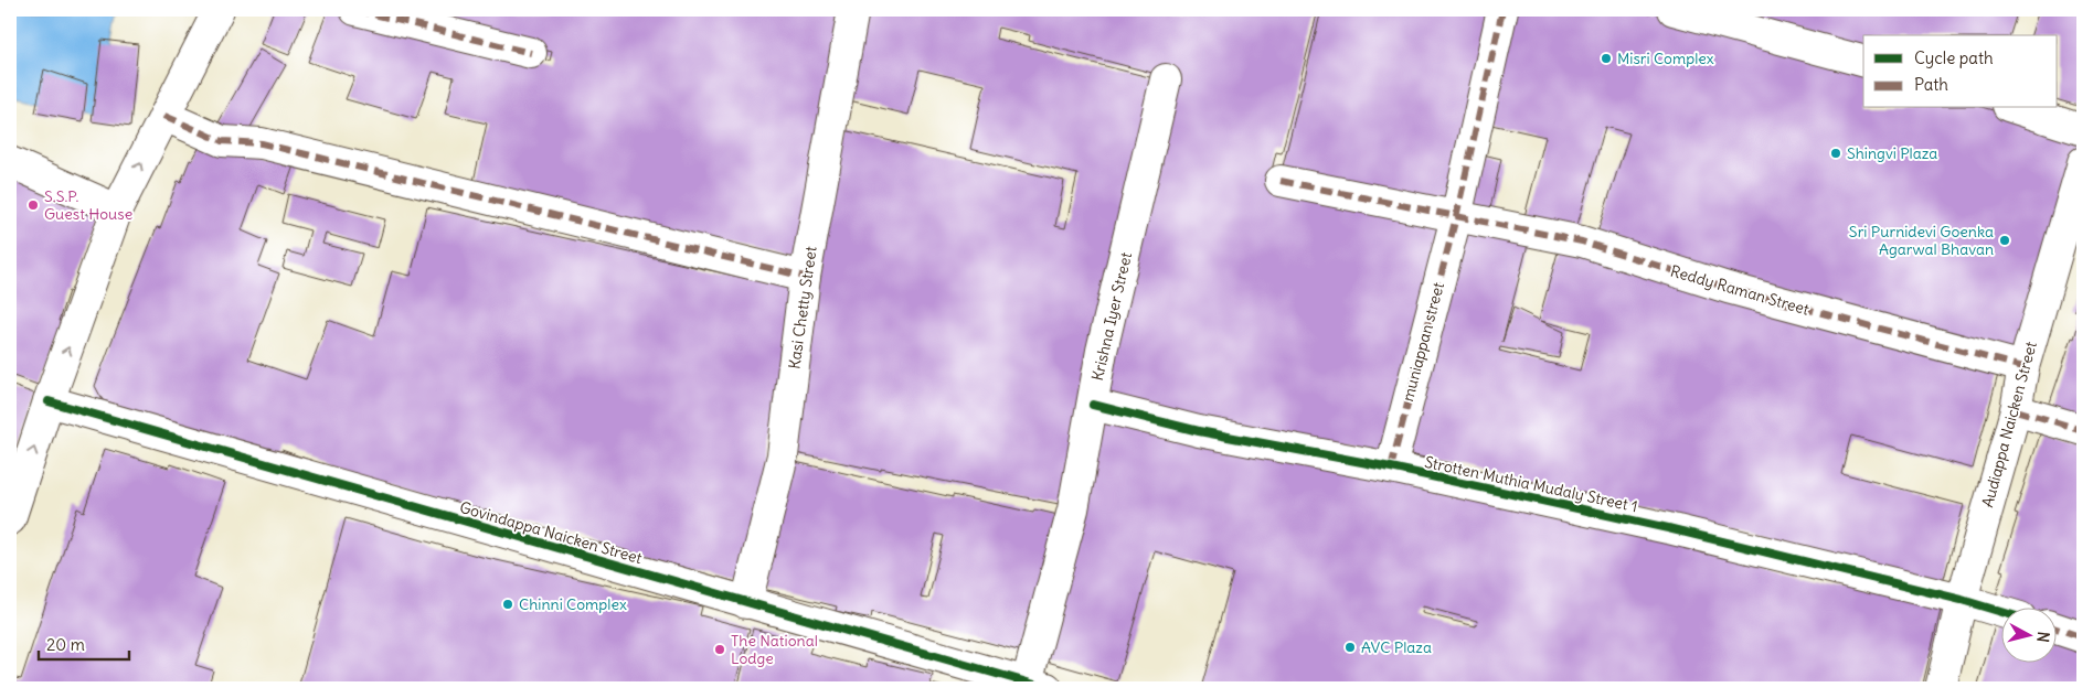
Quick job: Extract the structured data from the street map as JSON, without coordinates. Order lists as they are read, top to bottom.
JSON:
{
  "streets": {
    "street": [
      "Reddy Raman Street",
      "Kasi Chetty Street",
      "Krishna Iyer Street",
      "muniappan street",
      "Audiappa Naicken Street",
      "Strotten Muthia Mudaly Street 1",
      "Govindappa Naicken Street"
    ]
  },
  "crossings": [
    ["Reddy Raman Street", "muniappan street"],
    ["Reddy Raman Street", "Audiappa Naicken Street"],
    ["Kasi Chetty Street", "Govindappa Naicken Street"],
    ["Krishna Iyer Street", "Strotten Muthia Mudaly Street 1"],
    ["Krishna Iyer Street", "Govindappa Naicken Street"],
    ["muniappan street", "Strotten Muthia Mudaly Street 1"],
    ["Audiappa Naicken Street", "Strotten Muthia Mudaly Street 1"]
  ],
  "places": [
    "Misri Complex",
    "Shingvi Plaza",
    "S.S.P. Guest House",
    "Sri Purnidevi Goenka Agarwal Bhavan",
    "Chinni Complex",
    "AVC Plaza",
    "The National Lodge"
  ],
  "legend": ["Cycle path", "Path"],
  "scale_bar": "20 m",
  "north": "right"
}
